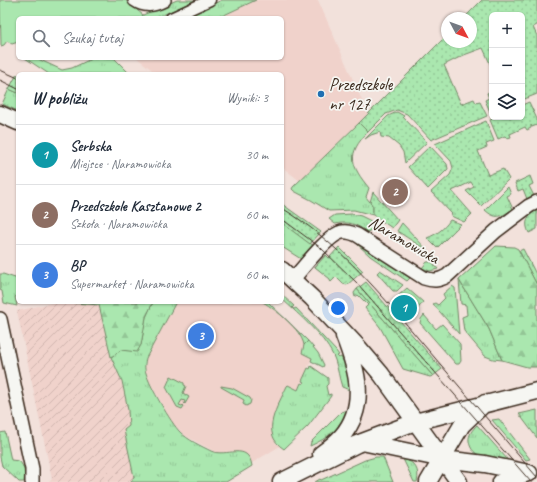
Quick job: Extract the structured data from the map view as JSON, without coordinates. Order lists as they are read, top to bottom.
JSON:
{
  "streets": {
    "street": ["Naramowicka"]
  },
  "places": ["Przedszkole nr 127"],
  "north": "bottom right",
  "page": {
    "map_buttons": ["+", "−"],
    "search": "Szukaj tutaj",
    "heading": ["W pobliżu", "Wyniki: 3"],
    "list": [
      {
        "mark": "1",
        "name": "Serbska",
        "note": "Miejsce · Naramowicka",
        "value": "30 m"
      },
      {
        "mark": "2",
        "name": "Przedszkole Kasztanowe 2",
        "note": "Szkoła · Naramowicka",
        "value": "60 m"
      },
      {
        "mark": "3",
        "name": "BP",
        "note": "Supermarket · Naramowicka",
        "value": "60 m"
      }
    ],
    "pins": ["2", "1", "3"]
  }
}
